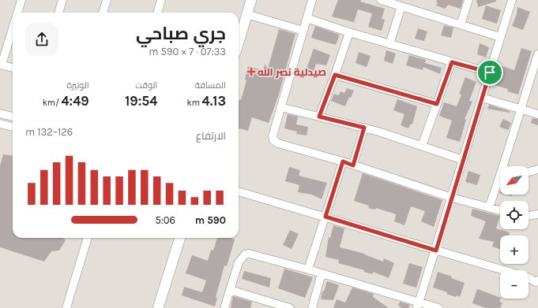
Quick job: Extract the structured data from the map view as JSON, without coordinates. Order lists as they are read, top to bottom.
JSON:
{
  "places": {
    "health": ["صيدلية نصر الله"]
  },
  "north": "bottom left",
  "page": {
    "heading": ["جري صباحي", "07:33 · 7 × 590 m"],
    "stats": [
      ["المسافة", "4.13 km"],
      ["الوقت", "19:54"],
      ["الوتيرة", "4:49 /km"]
    ],
    "chart": ["الارتفاع", "126–132 m"],
    "map_buttons": ["+", "−"],
    "list": [
      {
        "name": "590 m",
        "note": "5:06"
      }
    ]
  }
}
